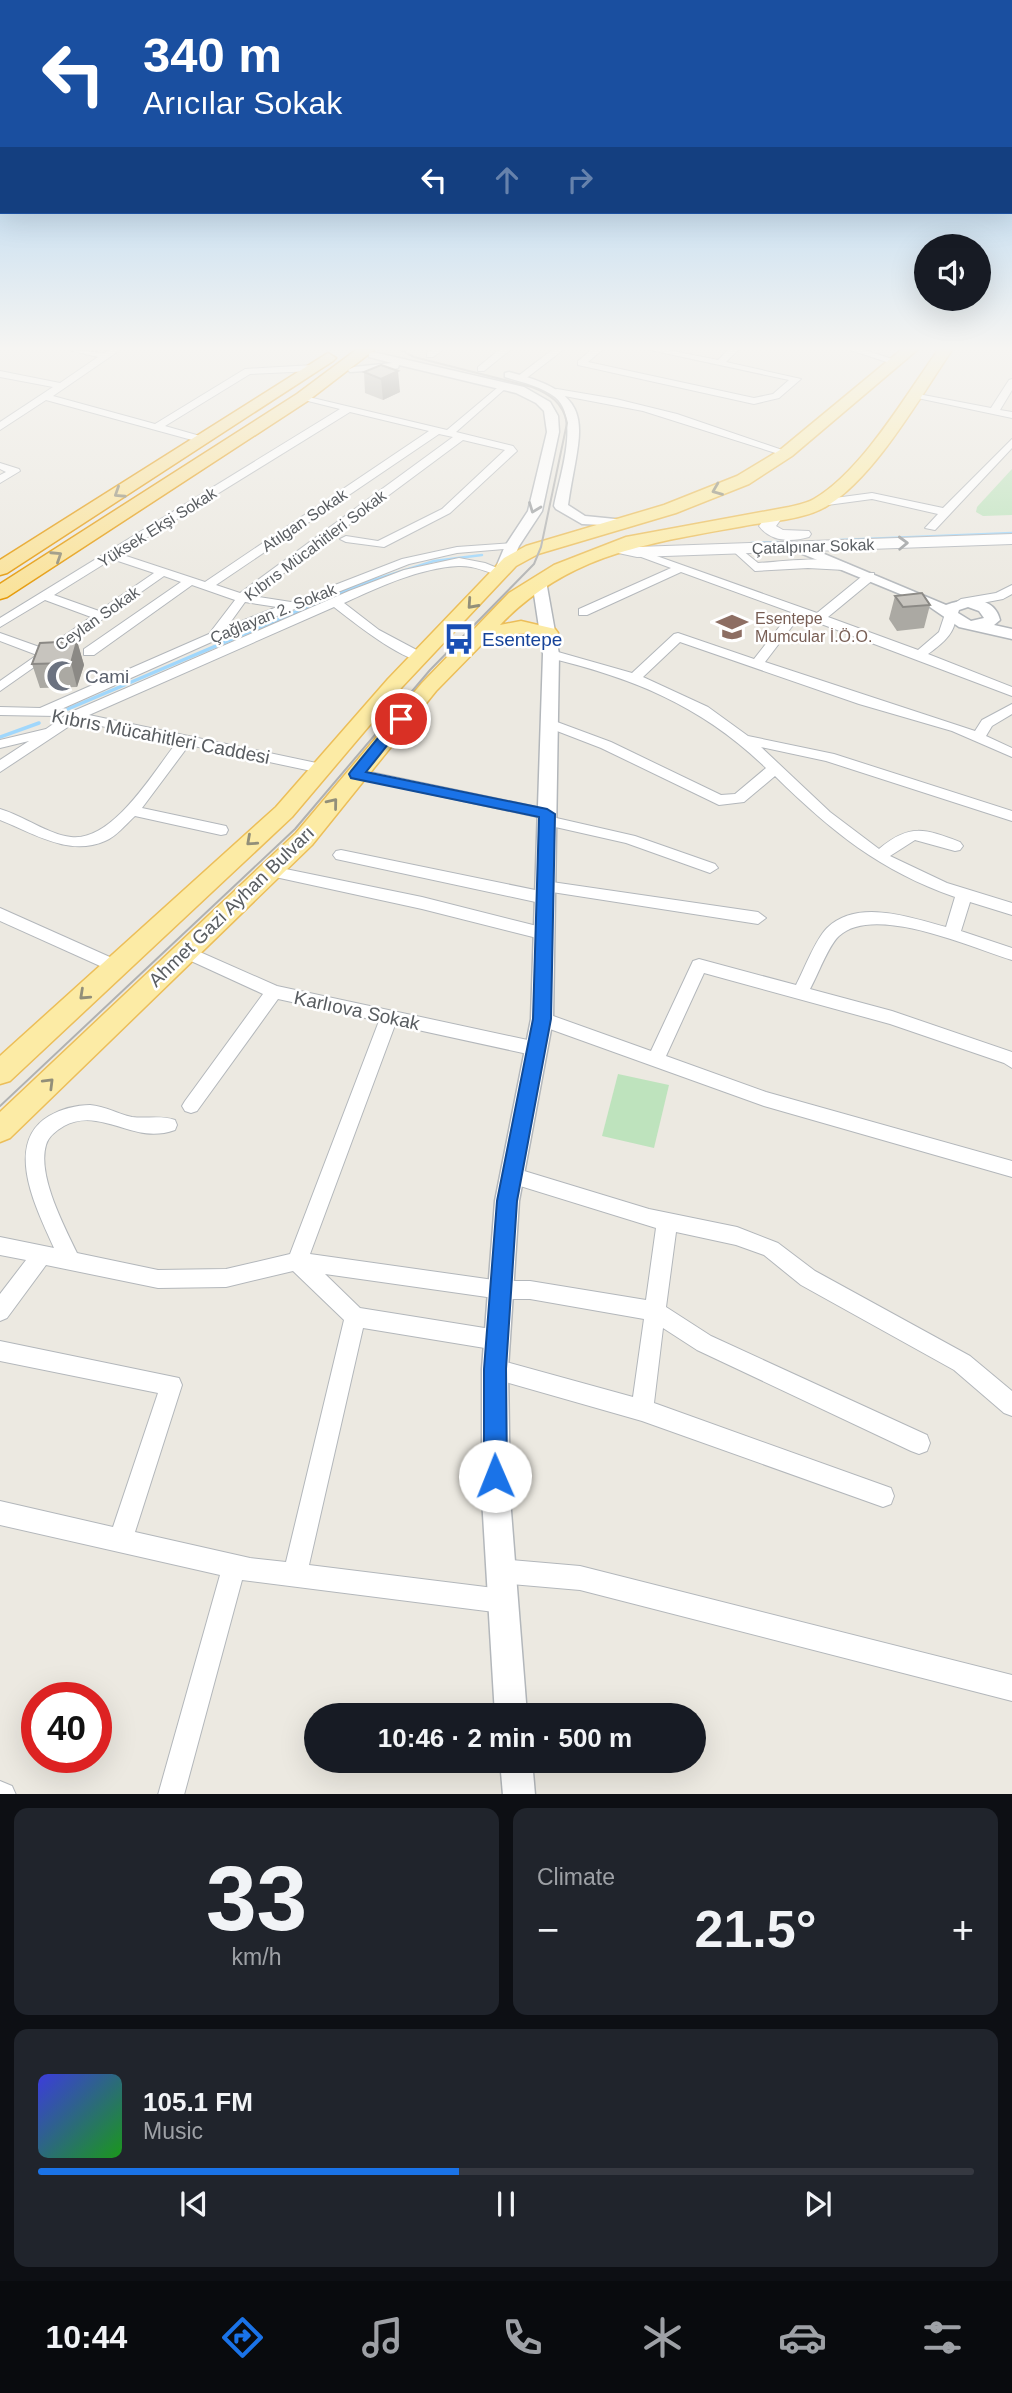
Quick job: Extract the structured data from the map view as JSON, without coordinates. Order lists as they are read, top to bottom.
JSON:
{
  "streets": {
    "main road": ["Çatalpınar Sokak", "Ahmet Gazi Ayhan Bulvarı"],
    "street": [
      "Atılgan Sokak",
      "Yüksek Ekşi Sokak",
      "Kıbrıs Mücahitleri Sokak",
      "Çağlayan 2. Sokak",
      "Ceylan Sokak",
      "Kıbrıs Mücahitleri Caddesi",
      "Karlıova Sokak"
    ]
  },
  "crossings": [
    ["Kıbrıs Mücahitleri Sokak", "Çağlayan 2. Sokak"],
    ["Çatalpınar Sokak", "Ahmet Gazi Ayhan Bulvarı"],
    ["Çağlayan 2. Sokak", "Kıbrıs Mücahitleri Caddesi"],
    ["Çağlayan 2. Sokak", "Ahmet Gazi Ayhan Bulvarı"],
    ["Kıbrıs Mücahitleri Caddesi", "Ahmet Gazi Ayhan Bulvarı"],
    ["Ahmet Gazi Ayhan Bulvarı", "Karlıova Sokak"]
  ],
  "places": {
    "school or university": ["Esentepe Mumcular İ.Ö.O."],
    "bus stop": ["Esentepe"],
    "mosque": ["Cami"]
  },
  "page": {
    "turn": ["340 m", "Arıcılar Sokak"],
    "limit": "40",
    "trip": "10:46 · 2 min · 500 m",
    "tile": [
      ["33", "km/h"],
      "Climate"
    ],
    "heat": ["−", "21.5°", "+"],
    "song": ["105.1 FM", "Music"],
    "tabs": "10:44"
  }
}
